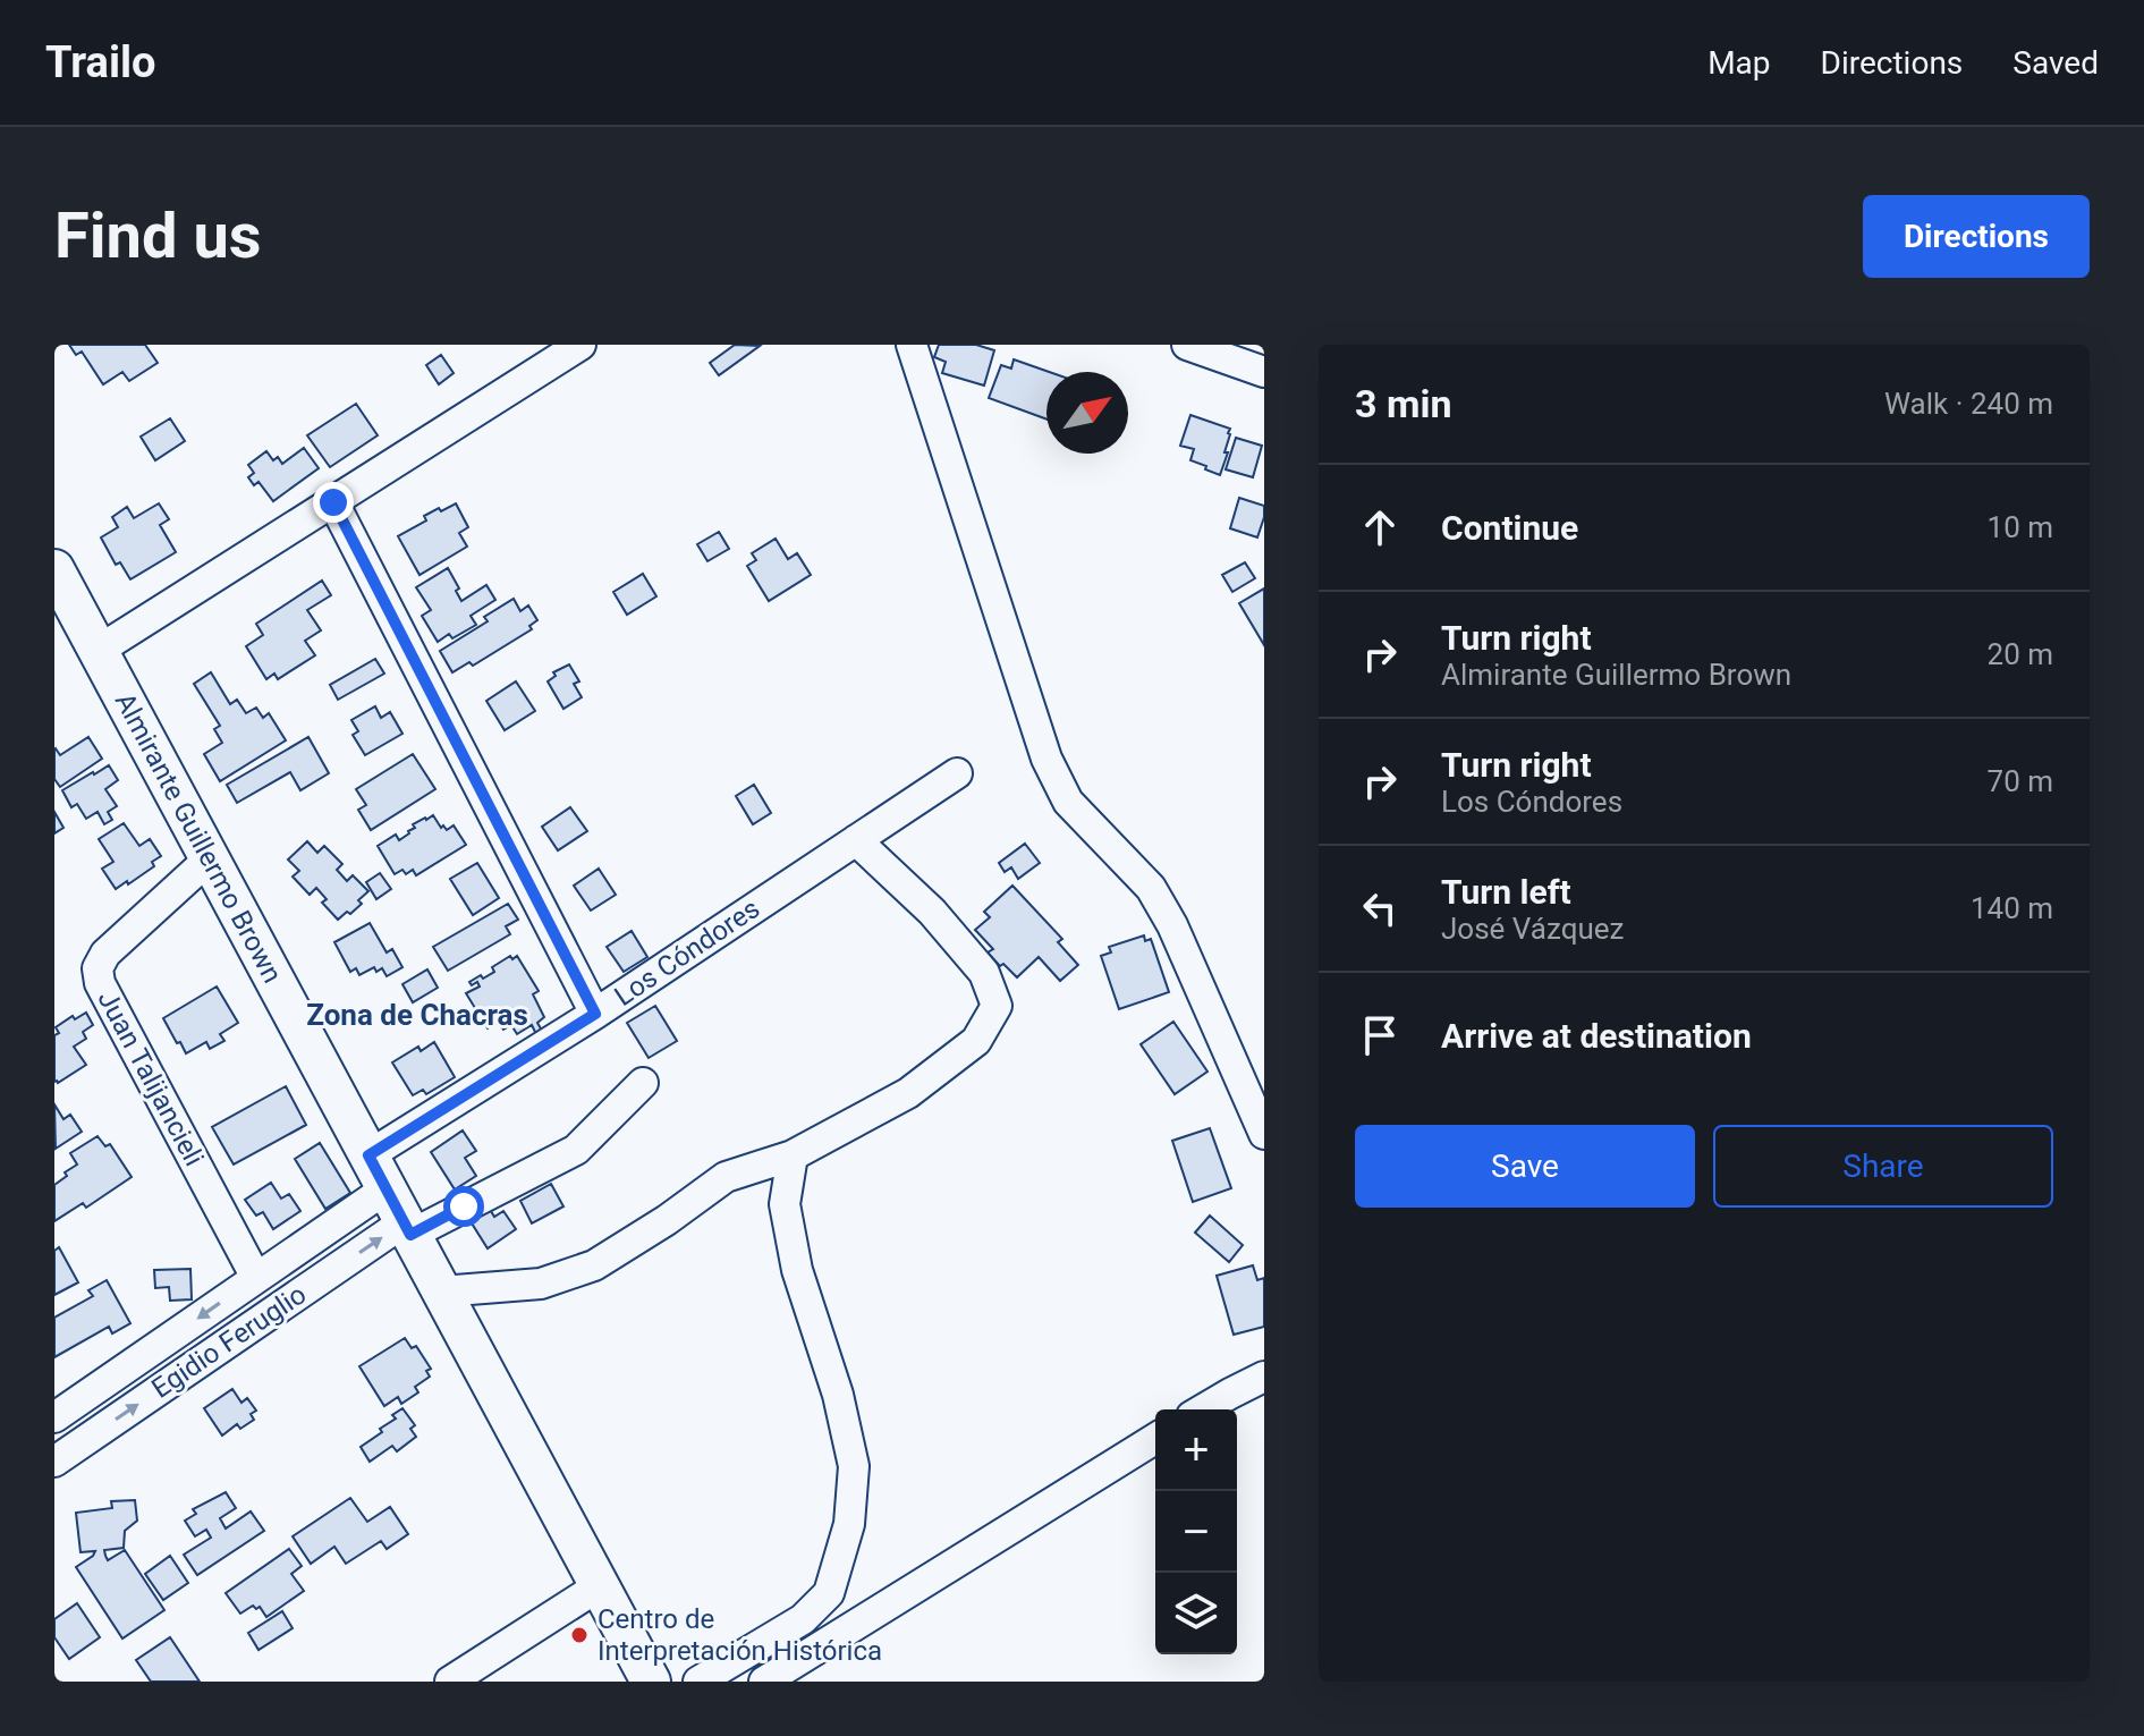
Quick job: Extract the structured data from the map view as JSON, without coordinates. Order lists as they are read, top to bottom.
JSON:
{
  "streets": {
    "main road": ["Almirante Guillermo Brown"],
    "street": ["Los Cóndores", "Juan Talijancieli", "Egidio Feruglio"]
  },
  "crossings": [
    ["Almirante Guillermo Brown", "Los Cóndores"],
    ["Almirante Guillermo Brown", "Juan Talijancieli"],
    ["Almirante Guillermo Brown", "Egidio Feruglio"],
    ["Los Cóndores", "Egidio Feruglio"],
    ["Juan Talijancieli", "Egidio Feruglio"]
  ],
  "districts": ["Zona de Chacras"],
  "places": ["Centro de Interpretación Histórica"],
  "north": "top right",
  "page": {
    "header": "Trailo",
    "nav": ["Map", "Directions", "Saved"],
    "buttons": [
      "Directions",
      ["Save", "Share"]
    ],
    "title": "Find us",
    "heading": ["3 min", "Walk · 240 m"],
    "list": [
      ["Continue", "10 m"],
      ["Turn right", "Almirante Guillermo Brown", "20 m"],
      ["Turn right", "Los Cóndores", "70 m"],
      ["Turn left", "José Vázquez", "140 m"],
      "Arrive at destination"
    ],
    "map_buttons": ["+", "−"]
  }
}
